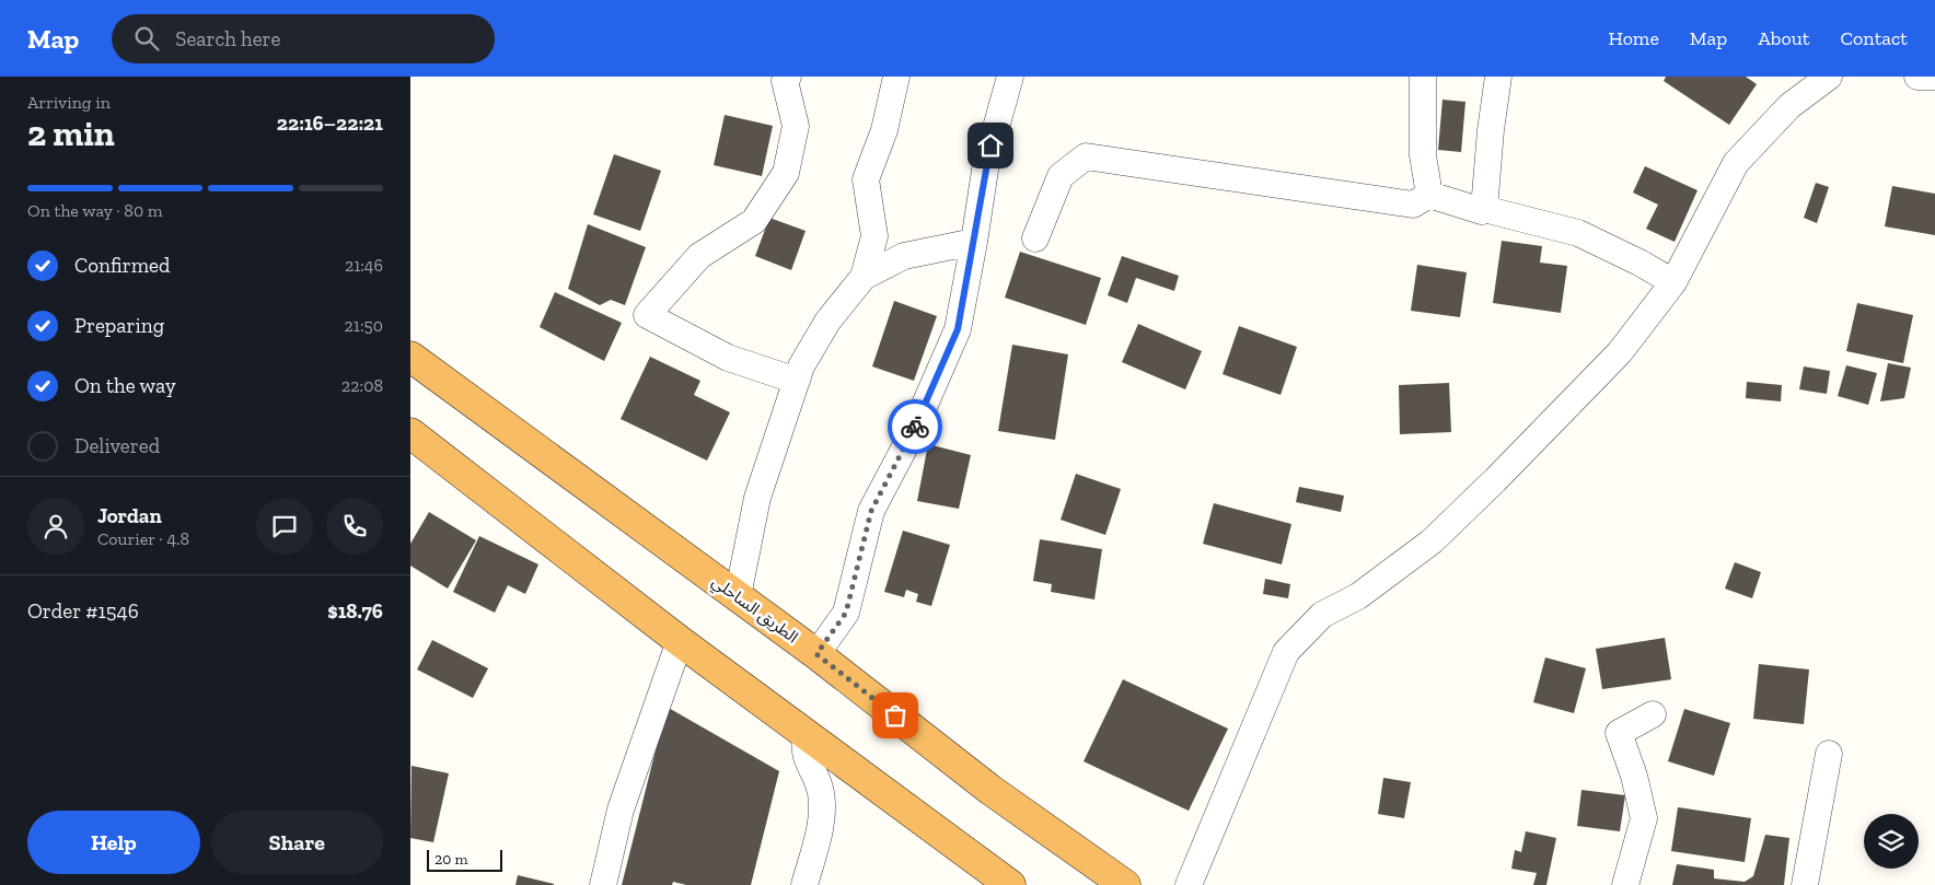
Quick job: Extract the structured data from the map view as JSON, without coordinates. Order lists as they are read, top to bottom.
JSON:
{
  "streets": {
    "highway": ["الطريق الساحلي"]
  },
  "scale_bar": "20 m",
  "page": {
    "header": "Map",
    "search": "Search here",
    "nav": [
      "Home",
      "Map",
      "About",
      "Contact"
    ],
    "heading": ["2 min", "Arriving in", "22:16–22:21"],
    "panel": [
      "Jordan",
      "Courier · 4.8",
      "Order #1546",
      "$18.76"
    ],
    "bar": "On the way · 80 m",
    "list": [
      ["Confirmed", "21:46"],
      ["Preparing", "21:50"],
      ["On the way", "22:08"],
      "Delivered"
    ],
    "buttons": ["Help", "Share"],
    "scale": "20 m"
  }
}
